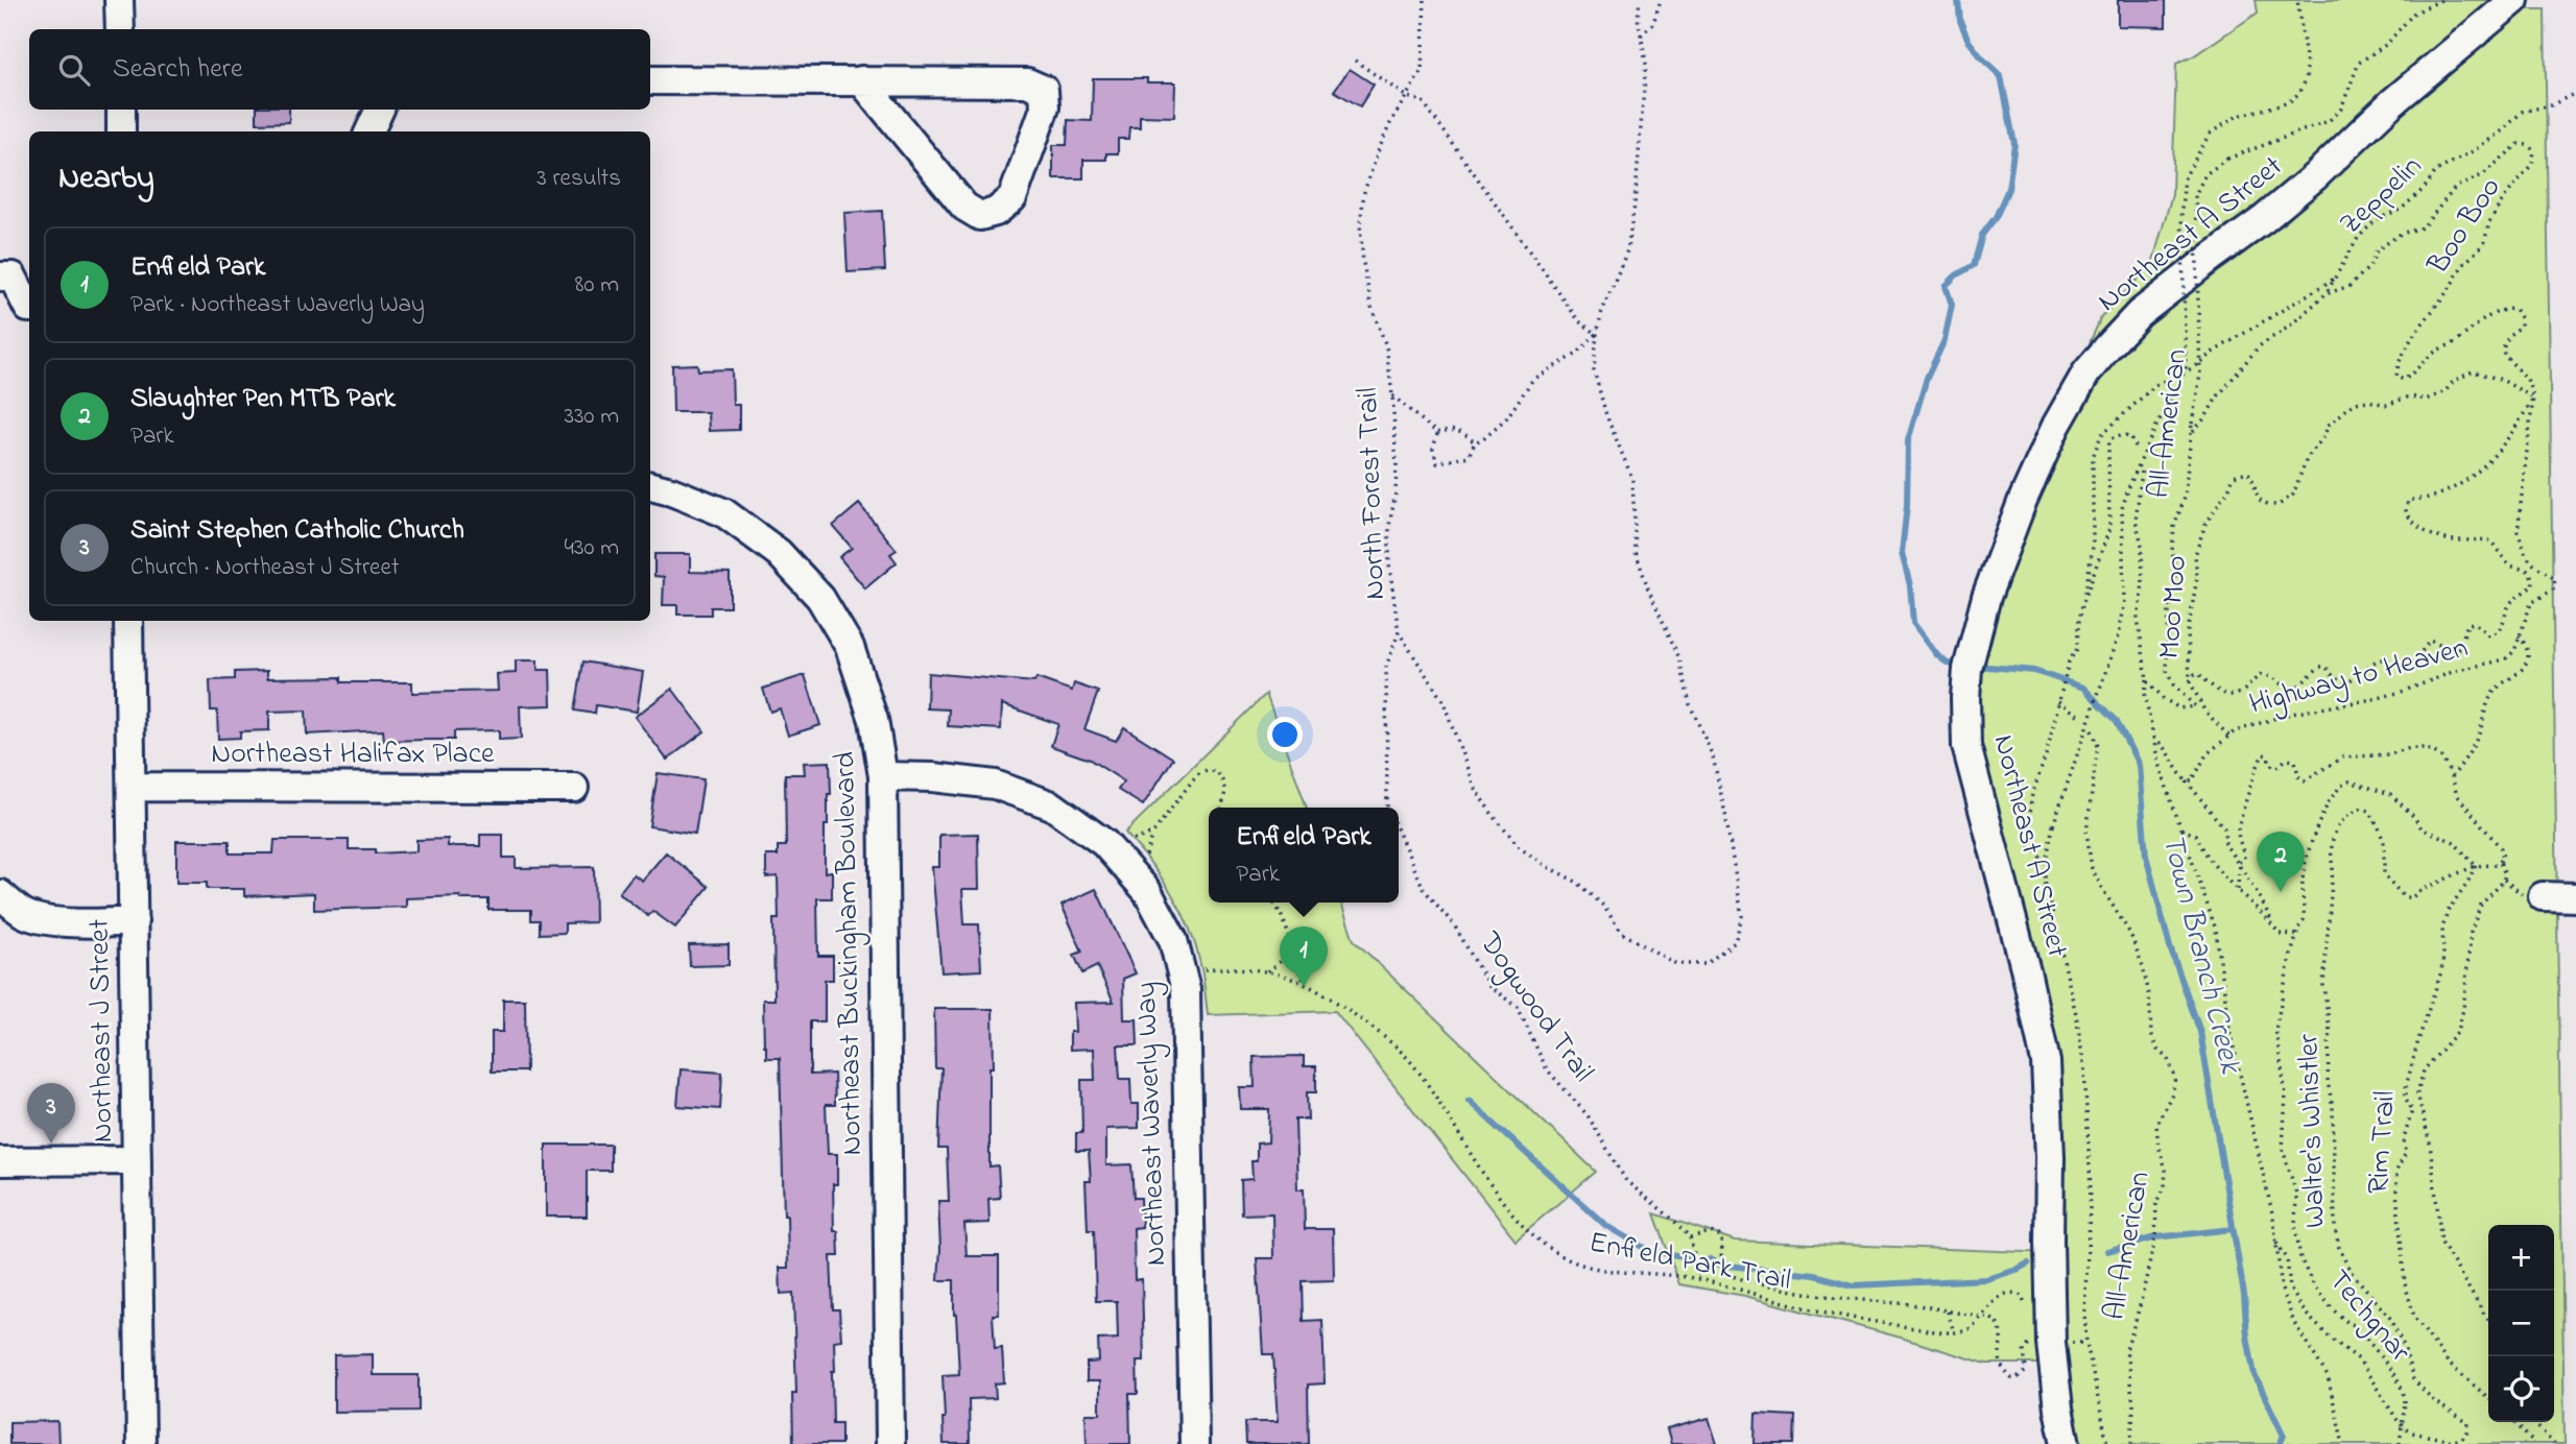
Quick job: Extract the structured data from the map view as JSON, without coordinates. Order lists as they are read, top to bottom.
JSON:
{
  "streets": {
    "street": [
      "Northeast A Street",
      "Northeast Halifax Place",
      "Northeast Buckingham Boulevard",
      "Northeast J Street",
      "Northeast Waverly Way"
    ],
    "path": [
      "Zeppelin",
      "Boo Boo",
      "All-American",
      "North Forest Trail",
      "Moo Moo",
      "Highway to Heaven",
      "Dogwood Trail",
      "Walter's Whistler",
      "Rim Trail",
      "Enfield Park Trail",
      "Techgnar"
    ]
  },
  "crossings": [
    ["Zeppelin", "Boo Boo"],
    ["Zeppelin", "All-American"],
    ["Boo Boo", "Moo Moo"],
    ["Boo Boo", "Highway to Heaven"],
    ["All-American", "Walter's Whistler"],
    ["Moo Moo", "Highway to Heaven"],
    ["Northeast Halifax Place", "Northeast J Street"],
    ["Northeast Buckingham Boulevard", "Northeast Waverly Way"],
    ["Northeast Waverly Way", "Enfield Park Trail"],
    ["Walter's Whistler", "Rim Trail"],
    ["Walter's Whistler", "Techgnar"],
    ["Rim Trail", "Techgnar"]
  ],
  "water": ["Town Branch Creek"],
  "page": {
    "search": "Search here",
    "heading": ["Nearby", "3 results"],
    "list": [
      {
        "mark": "1",
        "name": "Enfield Park",
        "note": "Park · Northeast Waverly Way",
        "value": "80 m"
      },
      {
        "mark": "2",
        "name": "Slaughter Pen MTB Park",
        "note": "Park",
        "value": "330 m"
      },
      {
        "mark": "3",
        "name": "Saint Stephen Catholic Church",
        "note": "Church · Northeast J Street",
        "value": "430 m"
      }
    ],
    "popup": ["Enfield Park", "Park"],
    "pins": ["2", "1", "3"],
    "map_buttons": ["+", "−"]
  }
}
